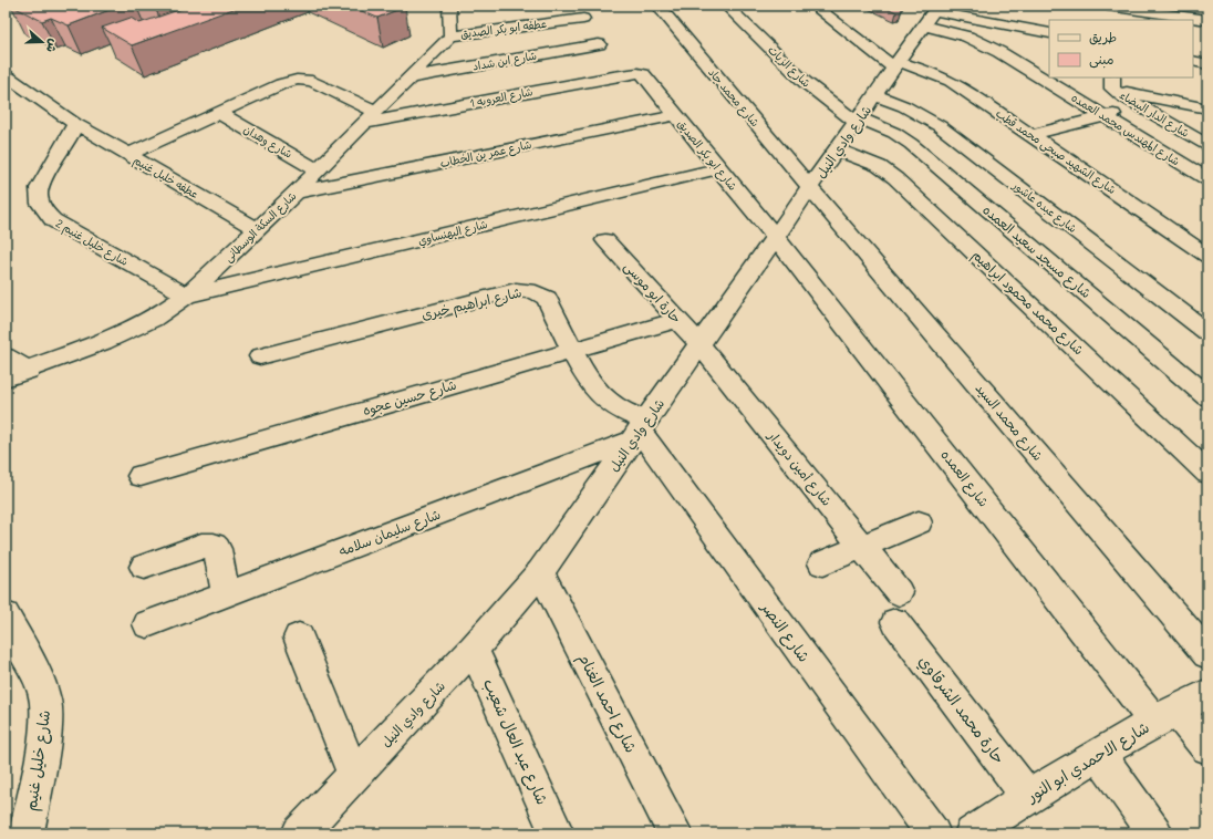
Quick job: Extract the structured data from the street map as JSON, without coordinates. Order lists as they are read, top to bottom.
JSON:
{
  "streets": {
    "street": [
      "عطفه ابو بكر الصديق",
      "شارع ابن شداد",
      "شارع الزيات",
      "شارع العروبه 1",
      "شارع محمد جاد",
      "شارع الدار البيضاء",
      "شارع المهندس محمد العمده",
      "شارع وهدان",
      "شارع وادي النيل",
      "شارع الشهيد صبحى محمد قطب",
      "شارع عمر بن الخطاب",
      "شارع ابو بكر الصديق",
      "عطفه خليل غنيم",
      "شارع عبده عاشور",
      "شارع السكة الوسطانى",
      "شارع البهنساوي",
      "شارع خليل غنيم 2",
      "شارع مسجد سعيد العمده",
      "حارة ابو موسى",
      "شارع محمد محمود ابراهيم",
      "شارع ابراهيم خيرى",
      "شارع حسين عجوه",
      "شارع محمد السيد",
      "شارع أمين دويدار",
      "شارع العمده",
      "شارع سليمان سلامه",
      "شارع النصر",
      "شارع احمد الغنام",
      "حارة محمد الشرقاوي",
      "شارع عبد العال شعيب",
      "شارع خليل غنيم",
      "شارع الاحمدي ابو النور"
    ]
  },
  "crossings": [
    ["عطفه ابو بكر الصديق", "شارع السكة الوسطانى"],
    ["شارع ابن شداد", "شارع السكة الوسطانى"],
    ["شارع الزيات", "شارع وادي النيل"],
    ["شارع الزيات", "شارع مسجد سعيد العمده"],
    ["شارع العروبه 1", "شارع ابو بكر الصديق"],
    ["شارع العروبه 1", "شارع السكة الوسطانى"],
    ["شارع محمد جاد", "شارع وادي النيل"],
    ["شارع محمد جاد", "شارع محمد السيد"],
    ["شارع المهندس محمد العمده", "شارع وادي النيل"],
    ["شارع وهدان", "شارع السكة الوسطانى"],
    ["شارع وادي النيل", "شارع الشهيد صبحى محمد قطب"],
    ["شارع وادي النيل", "شارع ابو بكر الصديق"],
    ["شارع وادي النيل", "شارع عبده عاشور"],
    ["شارع وادي النيل", "شارع مسجد سعيد العمده"],
    ["شارع وادي النيل", "حارة ابو موسى"],
    ["شارع وادي النيل", "شارع محمد محمود ابراهيم"],
    ["شارع وادي النيل", "شارع ابراهيم خيرى"],
    ["شارع وادي النيل", "شارع محمد السيد"],
    ["شارع وادي النيل", "شارع أمين دويدار"],
    ["شارع وادي النيل", "شارع العمده"],
    ["شارع وادي النيل", "شارع سليمان سلامه"],
    ["شارع وادي النيل", "شارع النصر"],
    ["شارع وادي النيل", "شارع احمد الغنام"],
    ["شارع وادي النيل", "شارع عبد العال شعيب"],
    ["شارع عمر بن الخطاب", "شارع ابو بكر الصديق"],
    ["شارع عمر بن الخطاب", "شارع السكة الوسطانى"],
    ["شارع ابو بكر الصديق", "شارع البهنساوي"],
    ["شارع ابو بكر الصديق", "شارع العمده"],
    ["عطفه خليل غنيم", "شارع السكة الوسطانى"],
    ["عطفه خليل غنيم", "شارع خليل غنيم 2"],
    ["شارع السكة الوسطانى", "شارع البهنساوي"],
    ["شارع السكة الوسطانى", "شارع خليل غنيم 2"],
    ["شارع البهنساوي", "شارع خليل غنيم 2"],
    ["حارة ابو موسى", "شارع حسين عجوه"],
    ["حارة ابو موسى", "شارع أمين دويدار"],
    ["شارع ابراهيم خيرى", "شارع حسين عجوه"],
    ["شارع ابراهيم خيرى", "شارع سليمان سلامه"],
    ["شارع ابراهيم خيرى", "شارع النصر"],
    ["شارع أمين دويدار", "حارة محمد الشرقاوي"],
    ["شارع العمده", "شارع الاحمدي ابو النور"],
    ["شارع سليمان سلامه", "شارع النصر"],
    ["حارة محمد الشرقاوي", "شارع الاحمدي ابو النور"]
  ],
  "legend": ["طريق", "مبنى"],
  "north": "right"
}
